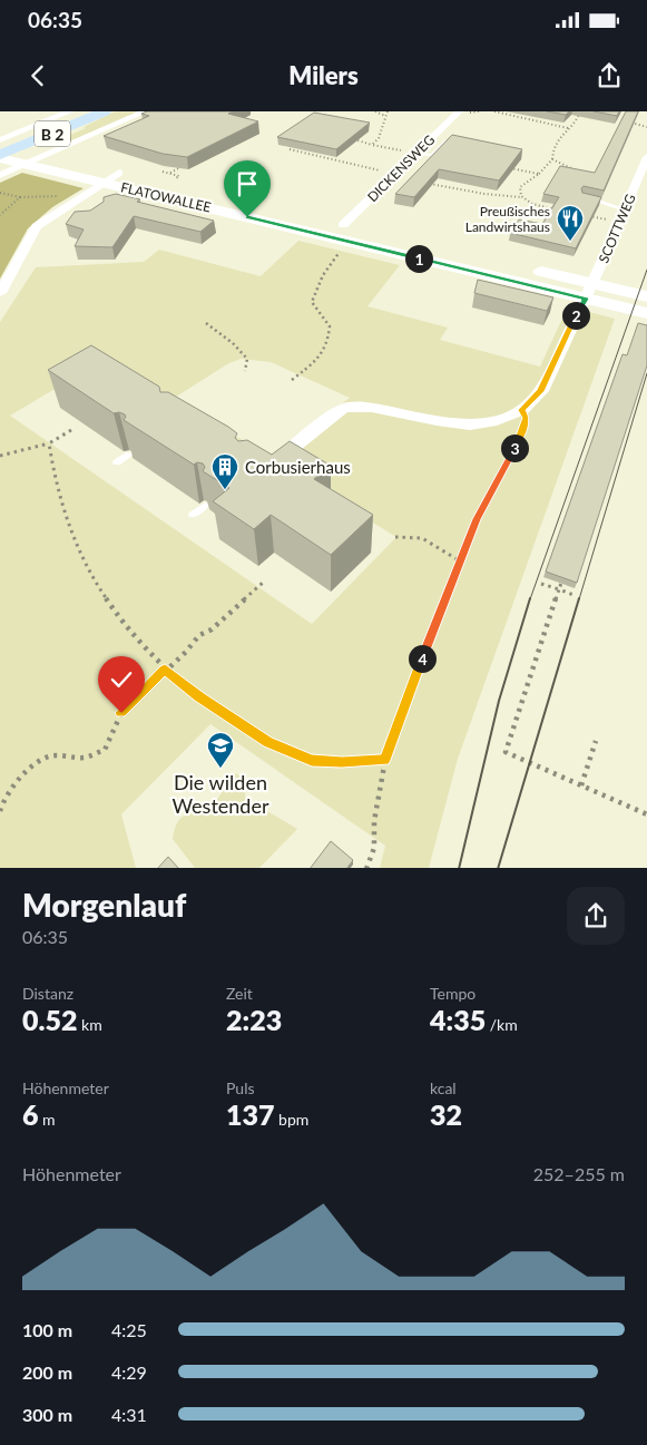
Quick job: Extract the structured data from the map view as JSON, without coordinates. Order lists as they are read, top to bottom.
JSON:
{
  "streets": {
    "main road": ["B 2", "FLATOWALLEE"],
    "street": ["DICKENSWEG", "SCOTTWEG"]
  },
  "crossings": [
    ["B 2", "FLATOWALLEE"],
    ["DICKENSWEG", "FLATOWALLEE"],
    ["FLATOWALLEE", "SCOTTWEG"]
  ],
  "places": {
    "restaurant": ["Preußisches Landwirtshaus"],
    "building": ["Corbusierhaus"],
    "school or university": ["Die wilden Westender"]
  },
  "page": {
    "status": "06:35",
    "header": "Milers",
    "pins": [
      "1",
      "2",
      "3",
      "4"
    ],
    "heading": ["Morgenlauf", "06:35"],
    "stats": [
      ["Distanz", "0.52 km"],
      ["Zeit", "2:23"],
      ["Tempo", "4:35 /km"],
      ["Höhenmeter", "6 m"],
      ["Puls", "137 bpm"],
      ["kcal", "32"]
    ],
    "chart": ["Höhenmeter", "252–255 m"],
    "list": [
      {
        "name": "100 m",
        "note": "4:25"
      },
      {
        "name": "200 m",
        "note": "4:29"
      },
      {
        "name": "300 m",
        "note": "4:31"
      }
    ]
  }
}
